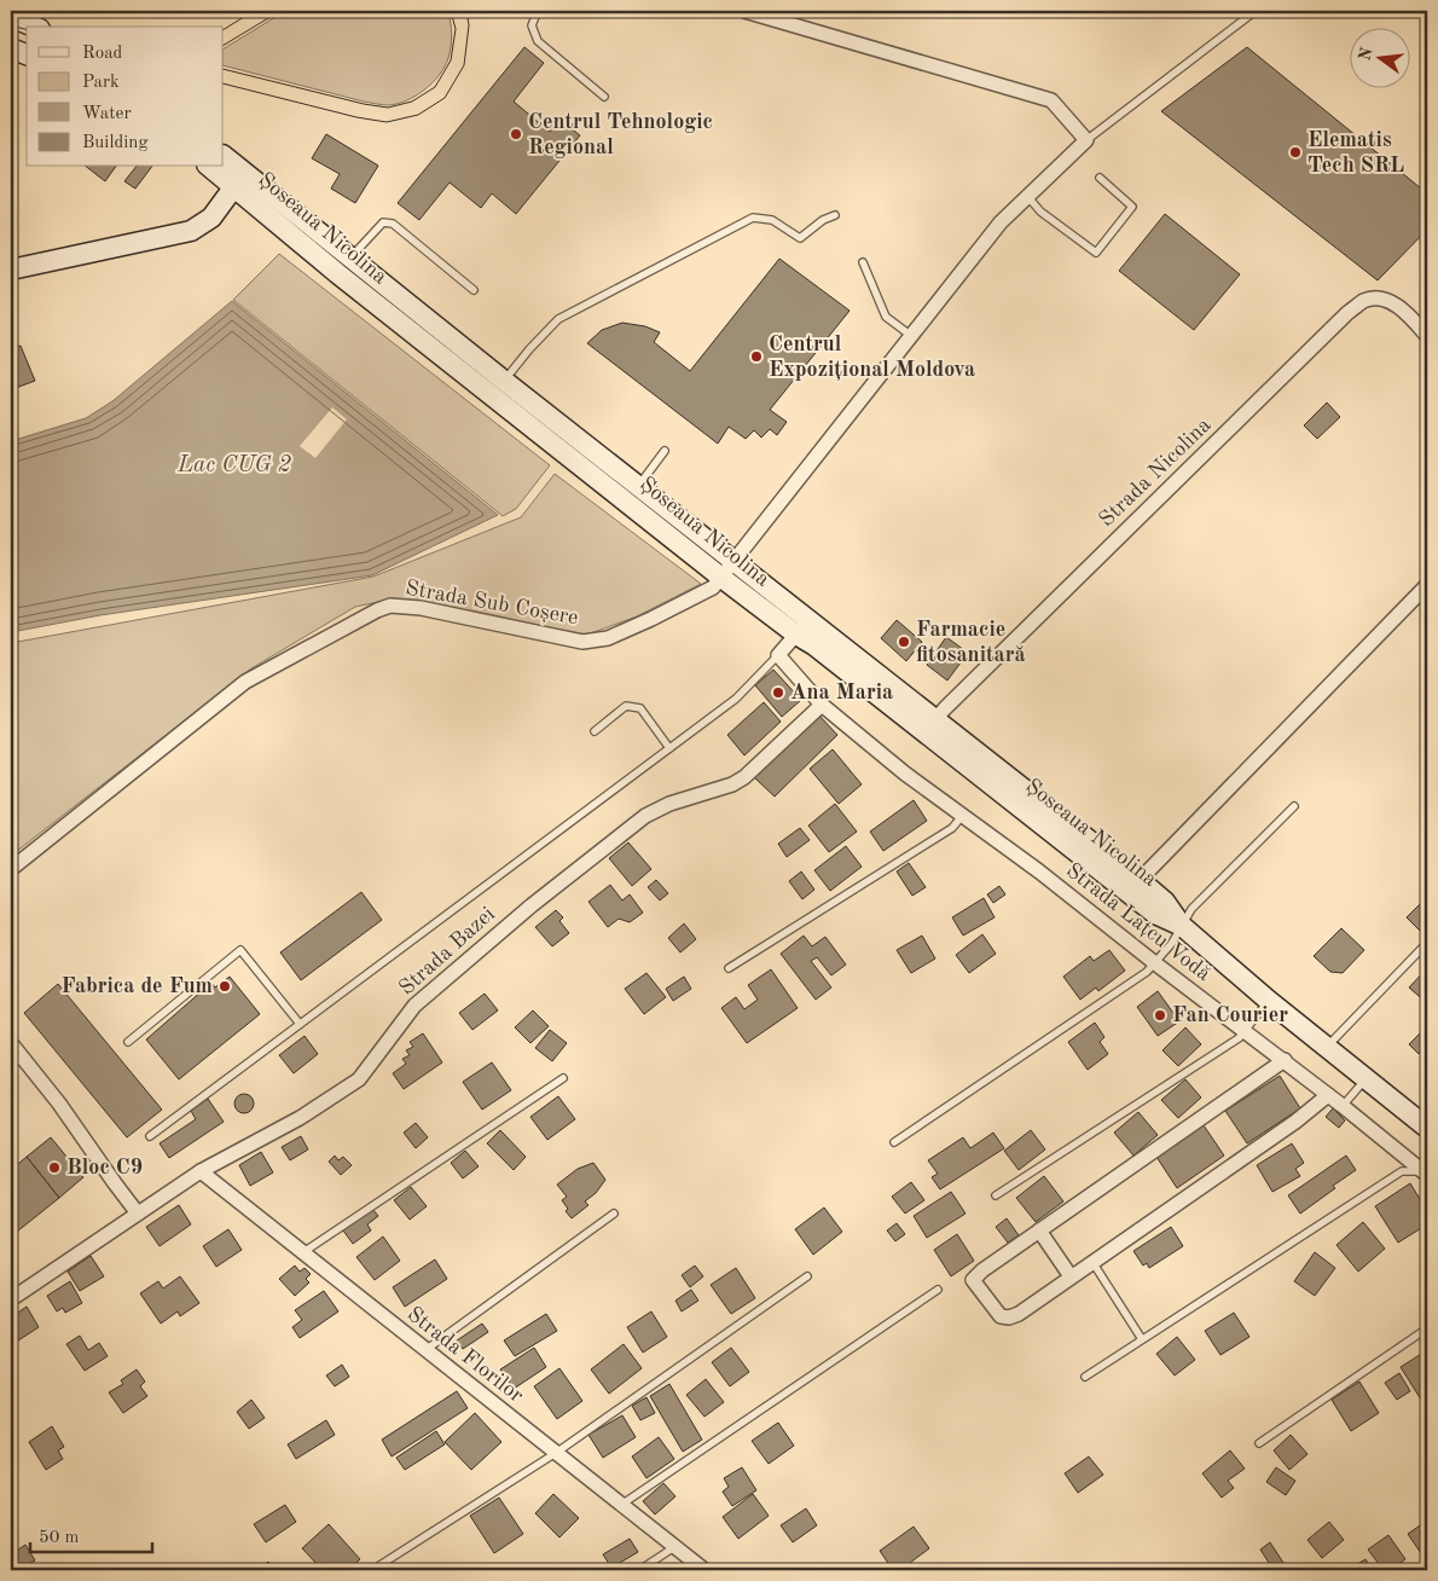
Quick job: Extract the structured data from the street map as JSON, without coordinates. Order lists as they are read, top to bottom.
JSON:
{
  "streets": {
    "main road": ["Șoseaua Nicolina"],
    "street": [
      "Strada Nicolina",
      "Strada Sub Coșere",
      "Strada Lațcu Vodă",
      "Strada Bazei",
      "Strada Florilor"
    ]
  },
  "crossings": [
    ["Șoseaua Nicolina", "Strada Nicolina"],
    ["Șoseaua Nicolina", "Strada Sub Coșere"],
    ["Strada Lațcu Vodă", "Strada Bazei"],
    ["Strada Bazei", "Strada Florilor"]
  ],
  "water": ["Lac CUG 2"],
  "places": [
    "Centrul Tehnologic Regional",
    "Elematis Tech SRL",
    "Centrul Expozițional Moldova",
    "Farmacie fitosanitară",
    "Ana Maria",
    "Fabrica de Fum",
    "Fan Courier",
    "Bloc C9"
  ],
  "legend": [
    "Road",
    "Park",
    "Water",
    "Building"
  ],
  "scale_bar": "50 m",
  "north": "left"
}
